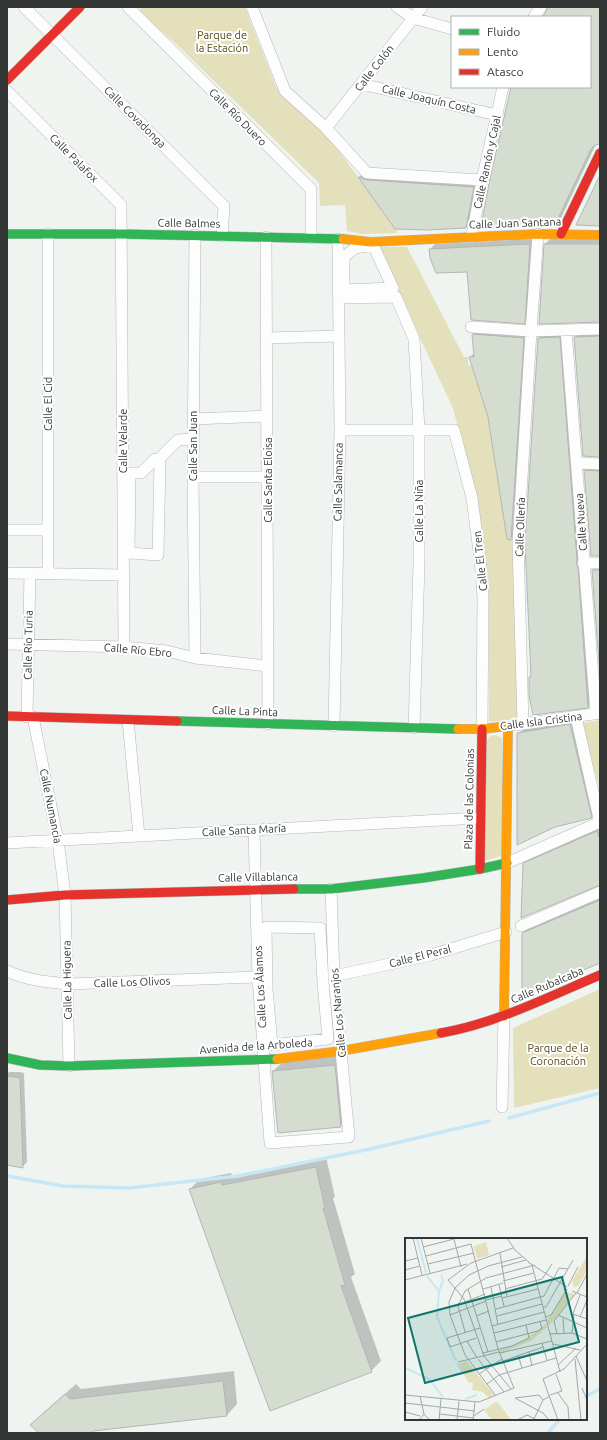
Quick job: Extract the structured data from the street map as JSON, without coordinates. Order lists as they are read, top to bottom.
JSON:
{
  "streets": {
    "street": [
      "Calle Colón",
      "Calle Joaquín Costa",
      "Calle Covadonga",
      "Calle Río Duero",
      "Calle Palafox",
      "Calle Ramón y Cajal",
      "Calle Balmes",
      "Calle Juan Santana",
      "Calle El Cid",
      "Calle Velarde",
      "Calle San Juan",
      "Calle Santa Eloisa",
      "Calle Salamanca",
      "Calle La Niña",
      "Calle Nueva",
      "Calle Ollería",
      "Calle El Tren",
      "Calle Río Turia",
      "Calle Río Ebro",
      "Calle La Pinta",
      "Calle Isla Cristina",
      "Plaza de las Colonias",
      "Calle Numancia",
      "Calle Santa María",
      "Calle Villablanca",
      "Calle El Peral",
      "Calle La Higuera",
      "Calle Los Olivos",
      "Calle Rubalcaba",
      "Calle Los Álamos",
      "Calle Los Naranjos",
      "Avenida de la Arboleda"
    ]
  },
  "crossings": [
    ["Calle Colón", "Calle Joaquín Costa"],
    ["Calle Joaquín Costa", "Calle Ramón y Cajal"],
    ["Calle Covadonga", "Calle Balmes"],
    ["Calle Río Duero", "Calle Balmes"],
    ["Calle Palafox", "Calle Balmes"],
    ["Calle Palafox", "Calle Velarde"],
    ["Calle Ramón y Cajal", "Calle Juan Santana"],
    ["Calle Balmes", "Calle Juan Santana"],
    ["Calle Balmes", "Calle El Cid"],
    ["Calle Balmes", "Calle Velarde"],
    ["Calle Balmes", "Calle San Juan"],
    ["Calle Balmes", "Calle Santa Eloisa"],
    ["Calle Balmes", "Calle Salamanca"],
    ["Calle Juan Santana", "Calle Ollería"],
    ["Calle Velarde", "Calle Río Ebro"],
    ["Calle San Juan", "Calle Río Ebro"],
    ["Calle Santa Eloisa", "Calle Río Ebro"],
    ["Calle Santa Eloisa", "Calle La Pinta"],
    ["Calle Salamanca", "Calle La Niña"],
    ["Calle Salamanca", "Calle La Pinta"],
    ["Calle La Niña", "Calle El Tren"],
    ["Calle La Niña", "Calle La Pinta"],
    ["Calle Nueva", "Calle Isla Cristina"],
    ["Calle Ollería", "Calle Isla Cristina"],
    ["Calle El Tren", "Calle La Pinta"],
    ["Calle El Tren", "Calle Isla Cristina"],
    ["Calle El Tren", "Plaza de las Colonias"],
    ["Calle Río Turia", "Calle Río Ebro"],
    ["Calle Río Turia", "Calle La Pinta"],
    ["Calle Río Turia", "Calle Numancia"],
    ["Calle La Pinta", "Calle Isla Cristina"],
    ["Calle La Pinta", "Plaza de las Colonias"],
    ["Calle La Pinta", "Calle Numancia"],
    ["Calle Isla Cristina", "Plaza de las Colonias"],
    ["Plaza de las Colonias", "Calle Santa María"],
    ["Plaza de las Colonias", "Calle Villablanca"],
    ["Calle Numancia", "Calle Santa María"],
    ["Calle Numancia", "Calle Villablanca"],
    ["Calle Numancia", "Calle La Higuera"],
    ["Calle Santa María", "Calle Los Álamos"],
    ["Calle Villablanca", "Calle La Higuera"],
    ["Calle Villablanca", "Calle Los Álamos"],
    ["Calle Villablanca", "Calle Los Naranjos"],
    ["Calle El Peral", "Calle Los Naranjos"],
    ["Calle La Higuera", "Calle Los Olivos"],
    ["Calle La Higuera", "Avenida de la Arboleda"],
    ["Calle Los Olivos", "Calle Los Álamos"],
    ["Calle Rubalcaba", "Avenida de la Arboleda"],
    ["Calle Los Álamos", "Calle Los Naranjos"],
    ["Calle Los Álamos", "Avenida de la Arboleda"],
    ["Calle Los Naranjos", "Avenida de la Arboleda"]
  ],
  "parks": ["Parque de la Estación", "Parque de la Coronación"],
  "legend": ["Fluido", "Lento", "Atasco"]
}
